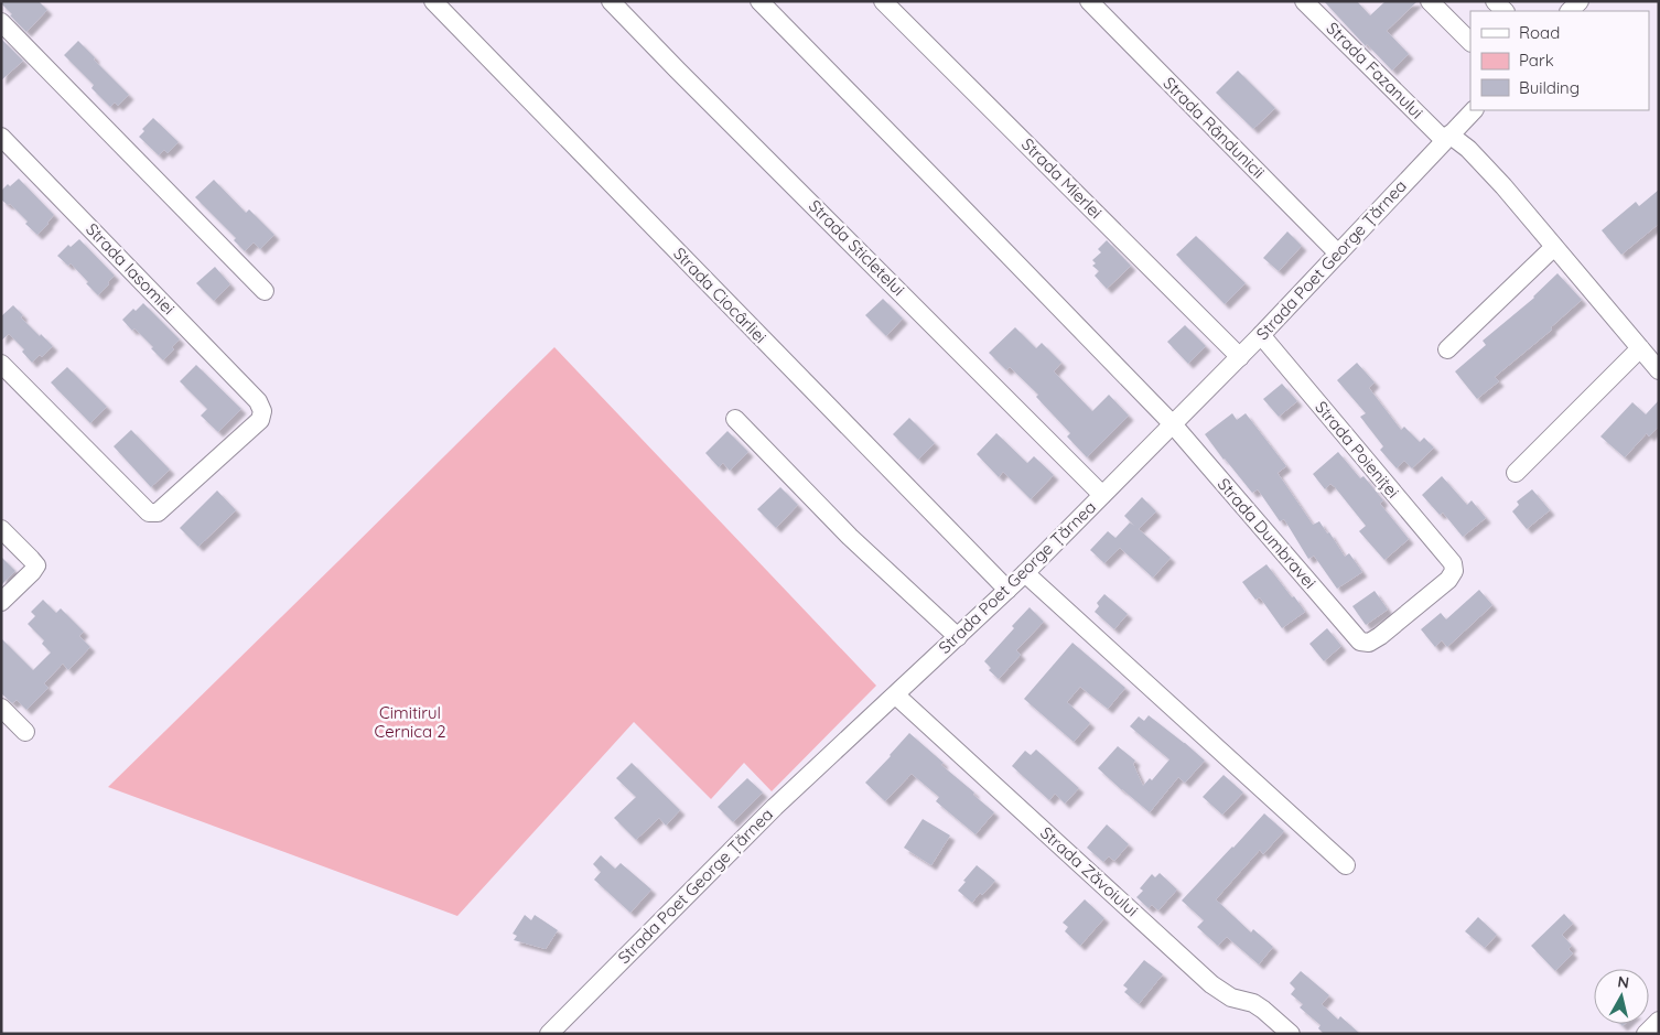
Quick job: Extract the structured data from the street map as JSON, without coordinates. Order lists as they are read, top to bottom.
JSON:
{
  "streets": {
    "street": [
      "Strada Fazanului",
      "Strada Rândunicii",
      "Strada Mierlei",
      "Strada Sticletelui",
      "Strada Poet George Țărnea",
      "Strada Iasomiei",
      "Strada Ciocârliei",
      "Strada Poieniței",
      "Strada Dumbravei",
      "Strada Zăvoiului"
    ]
  },
  "crossings": [
    ["Strada Fazanului", "Strada Poet George Țărnea"],
    ["Strada Rândunicii", "Strada Poet George Țărnea"],
    ["Strada Mierlei", "Strada Poet George Țărnea"],
    ["Strada Sticletelui", "Strada Poet George Țărnea"],
    ["Strada Poet George Țărnea", "Strada Ciocârliei"],
    ["Strada Poet George Țărnea", "Strada Poieniței"],
    ["Strada Poet George Țărnea", "Strada Dumbravei"],
    ["Strada Poet George Țărnea", "Strada Zăvoiului"],
    ["Strada Poieniței", "Strada Dumbravei"]
  ],
  "parks": ["Cimitirul Cernica 2"],
  "legend": ["Road", "Park", "Building"],
  "north": "top"
}
